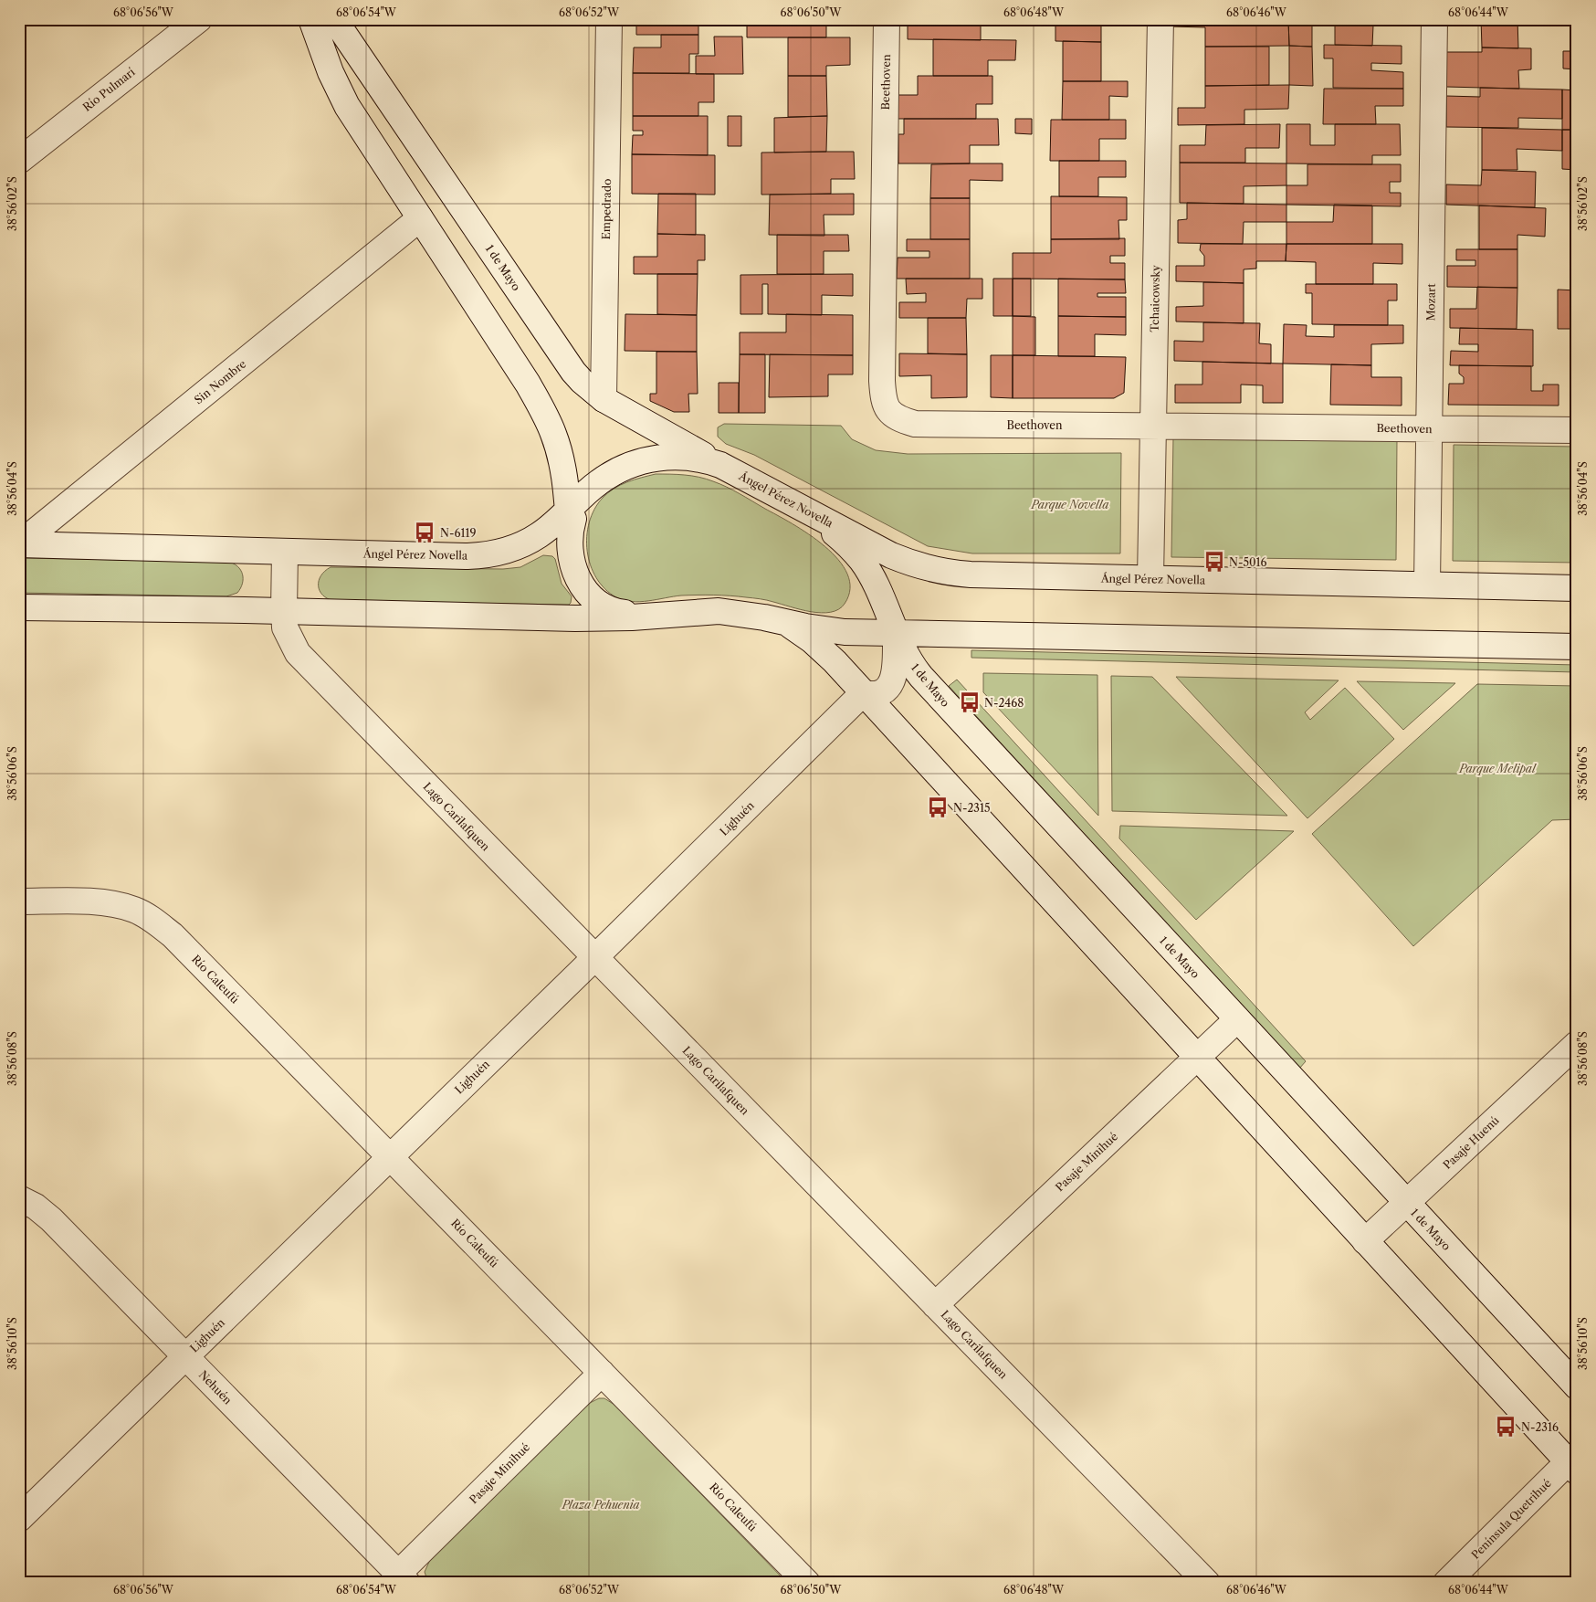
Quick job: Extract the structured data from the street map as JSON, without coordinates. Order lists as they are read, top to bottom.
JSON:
{
  "streets": {
    "street": [
      "Beethoven",
      "Río Pulmarí",
      "Empedrado",
      "1 de Mayo",
      "Tchaicowsky",
      "Mozart",
      "Sin Nombre",
      "Ángel Pérez Novella",
      "Lago Carilafquen",
      "Lighuén",
      "Río Caleufú",
      "Pasaje Huenú",
      "Pasaje Minihué",
      "Nehuén",
      "Península Quetrihué"
    ]
  },
  "crossings": [
    ["Beethoven", "Tchaicowsky"],
    ["Beethoven", "Mozart"],
    ["Empedrado", "1 de Mayo"],
    ["1 de Mayo", "Ángel Pérez Novella"],
    ["1 de Mayo", "Pasaje Huenú"],
    ["1 de Mayo", "Pasaje Minihué"],
    ["Tchaicowsky", "Ángel Pérez Novella"],
    ["Mozart", "Ángel Pérez Novella"],
    ["Sin Nombre", "Ángel Pérez Novella"],
    ["Ángel Pérez Novella", "Lago Carilafquen"],
    ["Lago Carilafquen", "Lighuén"],
    ["Lago Carilafquen", "Pasaje Minihué"],
    ["Lighuén", "Río Caleufú"],
    ["Lighuén", "Nehuén"],
    ["Río Caleufú", "Pasaje Minihué"],
    ["Pasaje Minihué", "Nehuén"]
  ],
  "parks": ["Parque Novella", "Parque Melipal", "Plaza Pehuenia"],
  "places": {
    "bus stop": [
      "N-6119",
      "N-5016",
      "N-2468",
      "N-2315",
      "N-2316"
    ]
  },
  "coordinates": [
    "68°06'56\"W",
    "68°06'54\"W",
    "68°06'52\"W",
    "68°06'50\"W",
    "68°06'48\"W",
    "68°06'46\"W",
    "68°06'44\"W",
    "38°56'02\"S",
    "38°56'04\"S",
    "38°56'06\"S",
    "38°56'08\"S",
    "38°56'10\"S"
  ]
}
